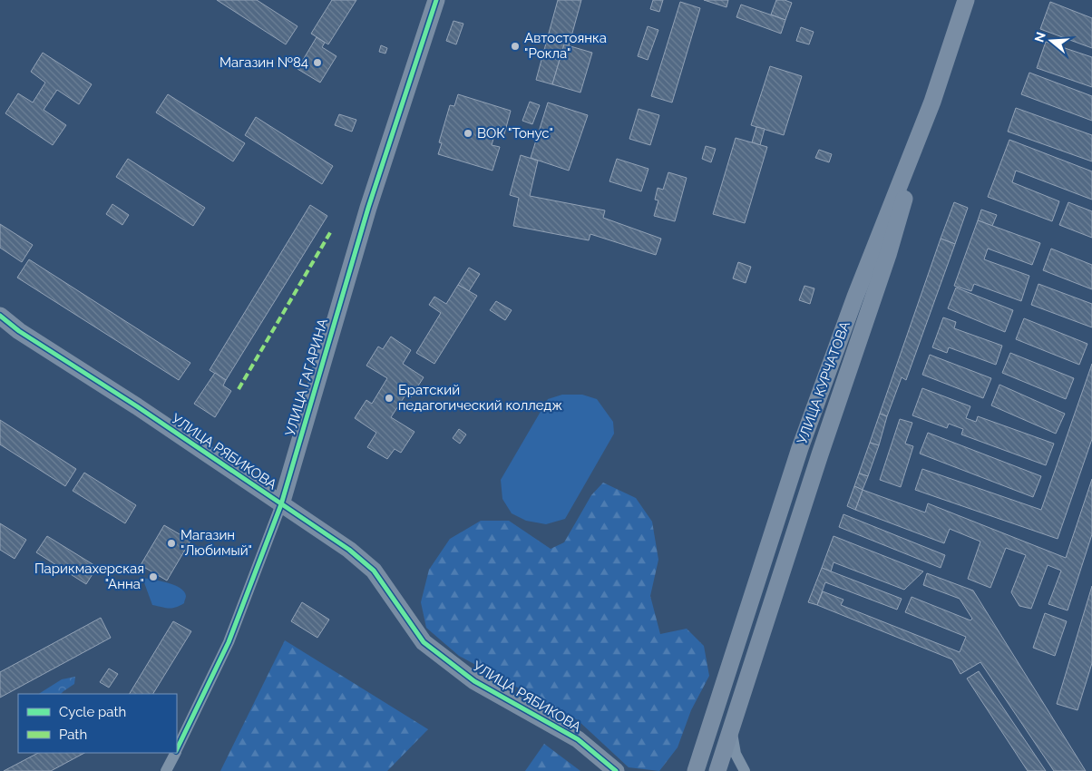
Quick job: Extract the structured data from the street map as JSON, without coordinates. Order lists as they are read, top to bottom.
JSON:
{
  "streets": {
    "main road": ["УЛИЦА ГАГАРИНА", "УЛИЦА КУРЧАТОВА", "УЛИЦА РЯБИКОВА"]
  },
  "crossings": [
    ["УЛИЦА ГАГАРИНА", "УЛИЦА РЯБИКОВА"]
  ],
  "places": [
    "Автостоянка \"Рокла\"",
    "Магазин №84",
    "ВОК \"Тонус\"",
    "Братский педагогический колледж",
    "Магазин \"Любимый\"",
    "Парикмахерская \"Анна\""
  ],
  "legend": ["Cycle path", "Path"],
  "north": "left"
}
